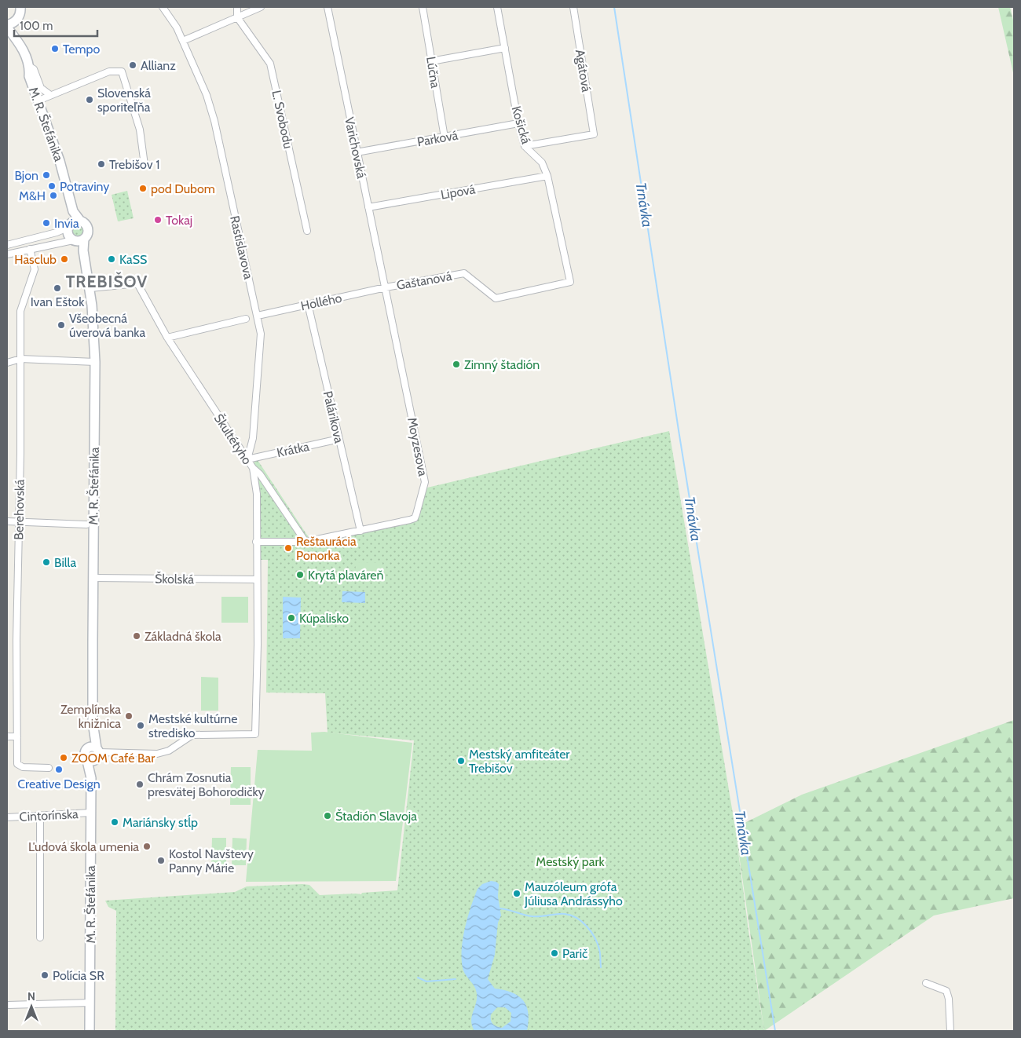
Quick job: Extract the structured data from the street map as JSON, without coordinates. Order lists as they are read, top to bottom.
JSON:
{
  "streets": {
    "street": [
      "Agátová",
      "Lúčna",
      "L. Svobodu",
      "M. R. Štefánika",
      "Košická",
      "Parková",
      "Varichovská",
      "Lipová",
      "Rastislavova",
      "Gaštanová",
      "Hollého",
      "Palárikova",
      "Škultétyho",
      "Moyzesova",
      "Krátka",
      "Berehovská",
      "Školská",
      "Cintorínska"
    ]
  },
  "crossings": [
    ["Agátová", "Košická"],
    ["Lúčna", "Parková"],
    ["M. R. Štefánika", "Škultétyho"],
    ["M. R. Štefánika", "Školská"],
    ["M. R. Štefánika", "Cintorínska"],
    ["Košická", "Parková"],
    ["Košická", "Lipová"],
    ["Košická", "Gaštanová"],
    ["Parková", "Varichovská"],
    ["Varichovská", "Lipová"],
    ["Varichovská", "Gaštanová"],
    ["Varichovská", "Hollého"],
    ["Varichovská", "Moyzesova"],
    ["Rastislavova", "Hollého"],
    ["Rastislavova", "Škultétyho"],
    ["Rastislavova", "Krátka"],
    ["Gaštanová", "Hollého"],
    ["Gaštanová", "Moyzesova"],
    ["Hollého", "Palárikova"],
    ["Hollého", "Moyzesova"],
    ["Palárikova", "Moyzesova"],
    ["Palárikova", "Krátka"],
    ["Škultétyho", "Moyzesova"],
    ["Škultétyho", "Krátka"],
    ["Škultétyho", "Školská"]
  ],
  "districts": ["TREBIŠOV"],
  "water": ["Trnávka"],
  "parks": ["Mestský park"],
  "places": [
    "Tempo",
    "Allianz",
    "Slovenská sporiteľňa",
    "Trebišov 1",
    "Bjon",
    "Potraviny",
    "pod Dubom",
    "M&H",
    "Tokaj",
    "Invia",
    "Hasclub",
    "KaSS",
    "Ivan Eštok",
    "Všeobecná úverová banka",
    "Zimný štadión",
    "Reštaurácia Ponorka",
    "Billa",
    "Krytá plaváreň",
    "Kúpalisko",
    "Základná škola",
    "Zemplínska knižnica",
    "Mestské kultúrne stredisko",
    "ZOOM Café Bar",
    "Mestský amfiteáter Trebišov",
    "Creative Design",
    "Chrám Zosnutia presvätej Bohorodičky",
    "Štadión Slavoja",
    "Mariánsky stĺp",
    "Ľudová škola umenia",
    "Kostol Navštevy Panny Márie",
    "Mauzóleum grófa Júliusa Andrássyho",
    "Parič",
    "Polícia SR"
  ],
  "scale_bar": "100 m",
  "north": "top"
}
